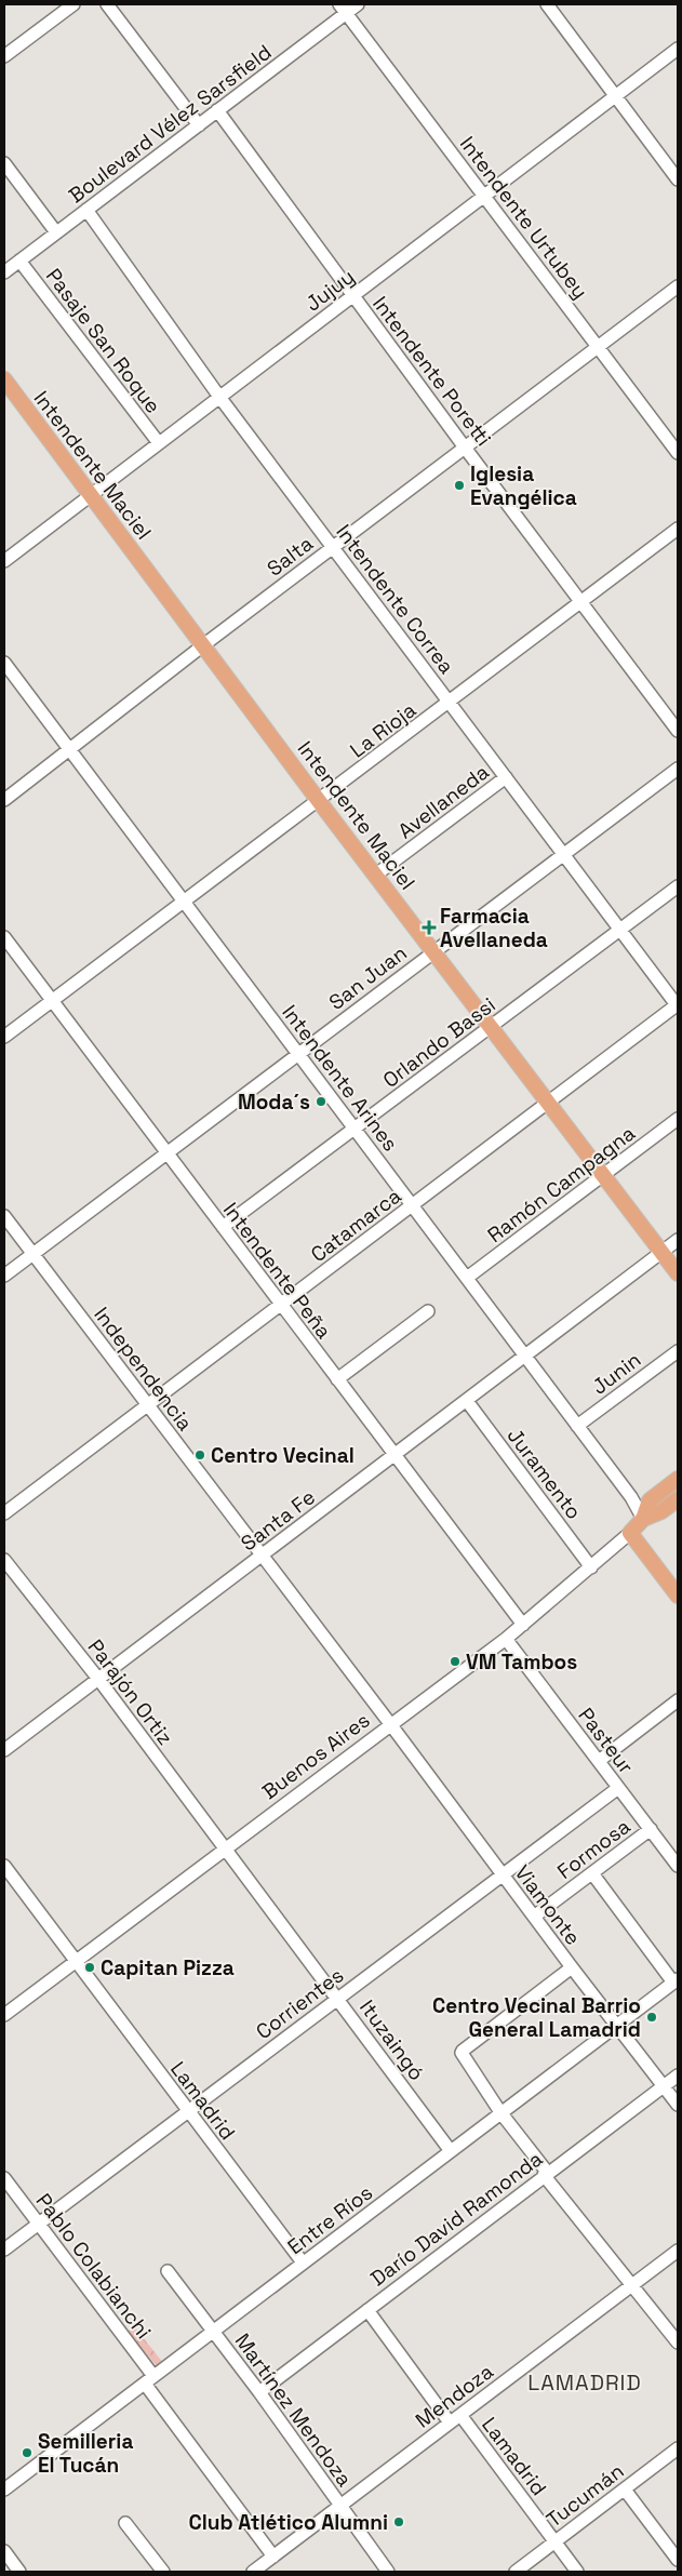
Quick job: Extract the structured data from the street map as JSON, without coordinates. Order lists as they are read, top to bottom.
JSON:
{
  "streets": {
    "main road": ["Intendente Maciel", "Buenos Aires"],
    "street": [
      "Boulevard Vélez Sarsfield",
      "Intendente Urtubey",
      "Jujuy",
      "Pasaje San Roque",
      "Intendente Poretti",
      "Salta",
      "Intendente Correa",
      "La Rioja",
      "Avellaneda",
      "San Juan",
      "Orlando Bassi",
      "Intendente Arines",
      "Ramón Campagna",
      "Catamarca",
      "Intendente Peña",
      "Independencia",
      "Junin",
      "Juramento",
      "Santa Fe",
      "Parajón Ortiz",
      "Pasteur",
      "Formosa",
      "Viamonte",
      "Corrientes",
      "Ituzaingó",
      "Lamadrid",
      "Darío David Ramonda",
      "Entre Ríos",
      "Pablo Colabianchi",
      "Mendoza",
      "Martínez Mendoza",
      "Tucumán"
    ]
  },
  "crossings": [
    ["Boulevard Vélez Sarsfield", "Intendente Urtubey"],
    ["Boulevard Vélez Sarsfield", "Pasaje San Roque"],
    ["Boulevard Vélez Sarsfield", "Intendente Poretti"],
    ["Boulevard Vélez Sarsfield", "Intendente Correa"],
    ["Intendente Urtubey", "Jujuy"],
    ["Intendente Urtubey", "Salta"],
    ["Jujuy", "Pasaje San Roque"],
    ["Jujuy", "Intendente Poretti"],
    ["Jujuy", "Intendente Maciel"],
    ["Jujuy", "Intendente Correa"],
    ["Intendente Poretti", "Salta"],
    ["Intendente Poretti", "La Rioja"],
    ["Intendente Maciel", "Salta"],
    ["Intendente Maciel", "La Rioja"],
    ["Intendente Maciel", "Avellaneda"],
    ["Intendente Maciel", "San Juan"],
    ["Intendente Maciel", "Orlando Bassi"],
    ["Intendente Maciel", "Ramón Campagna"],
    ["Intendente Maciel", "Catamarca"],
    ["Intendente Maciel", "Santa Fe"],
    ["Salta", "Intendente Correa"],
    ["Salta", "Intendente Arines"],
    ["Intendente Correa", "La Rioja"],
    ["Intendente Correa", "Avellaneda"],
    ["Intendente Correa", "San Juan"],
    ["Intendente Correa", "Orlando Bassi"],
    ["Intendente Correa", "Catamarca"],
    ["La Rioja", "Intendente Arines"],
    ["La Rioja", "Intendente Peña"],
    ["San Juan", "Intendente Arines"],
    ["San Juan", "Intendente Peña"],
    ["San Juan", "Independencia"],
    ["Orlando Bassi", "Intendente Arines"],
    ["Orlando Bassi", "Intendente Peña"],
    ["Intendente Arines", "Ramón Campagna"],
    ["Intendente Arines", "Catamarca"],
    ["Intendente Arines", "Junin"],
    ["Intendente Arines", "Santa Fe"],
    ["Intendente Arines", "Buenos Aires"],
    ["Catamarca", "Intendente Peña"],
    ["Catamarca", "Independencia"],
    ["Intendente Peña", "Santa Fe"],
    ["Intendente Peña", "Buenos Aires"],
    ["Independencia", "Santa Fe"],
    ["Independencia", "Buenos Aires"],
    ["Independencia", "Viamonte"],
    ["Juramento", "Santa Fe"],
    ["Juramento", "Buenos Aires"],
    ["Santa Fe", "Parajón Ortiz"],
    ["Parajón Ortiz", "Buenos Aires"],
    ["Parajón Ortiz", "Ituzaingó"],
    ["Pasteur", "Buenos Aires"],
    ["Pasteur", "Formosa"],
    ["Pasteur", "Corrientes"],
    ["Buenos Aires", "Viamonte"],
    ["Buenos Aires", "Ituzaingó"],
    ["Buenos Aires", "Lamadrid"],
    ["Formosa", "Viamonte"],
    ["Viamonte", "Corrientes"],
    ["Viamonte", "Darío David Ramonda"],
    ["Viamonte", "Entre Ríos"],
    ["Corrientes", "Ituzaingó"],
    ["Corrientes", "Lamadrid"],
    ["Corrientes", "Pablo Colabianchi"],
    ["Ituzaingó", "Entre Ríos"],
    ["Lamadrid", "Darío David Ramonda"],
    ["Lamadrid", "Entre Ríos"],
    ["Lamadrid", "Mendoza"],
    ["Lamadrid", "Tucumán"],
    ["Darío David Ramonda", "Martínez Mendoza"],
    ["Entre Ríos", "Pablo Colabianchi"],
    ["Entre Ríos", "Martínez Mendoza"],
    ["Pablo Colabianchi", "Mendoza"],
    ["Mendoza", "Martínez Mendoza"]
  ],
  "districts": ["LAMADRID"],
  "places": {
    "other": [
      "Iglesia Evangélica",
      "Moda´s",
      "Centro Vecinal",
      "VM Tambos",
      "Capitan Pizza",
      "Centro Vecinal Barrio General Lamadrid",
      "Semilleria El Tucán",
      "Club Atlético Alumni"
    ],
    "health": ["Farmacia Avellaneda"]
  }
}
